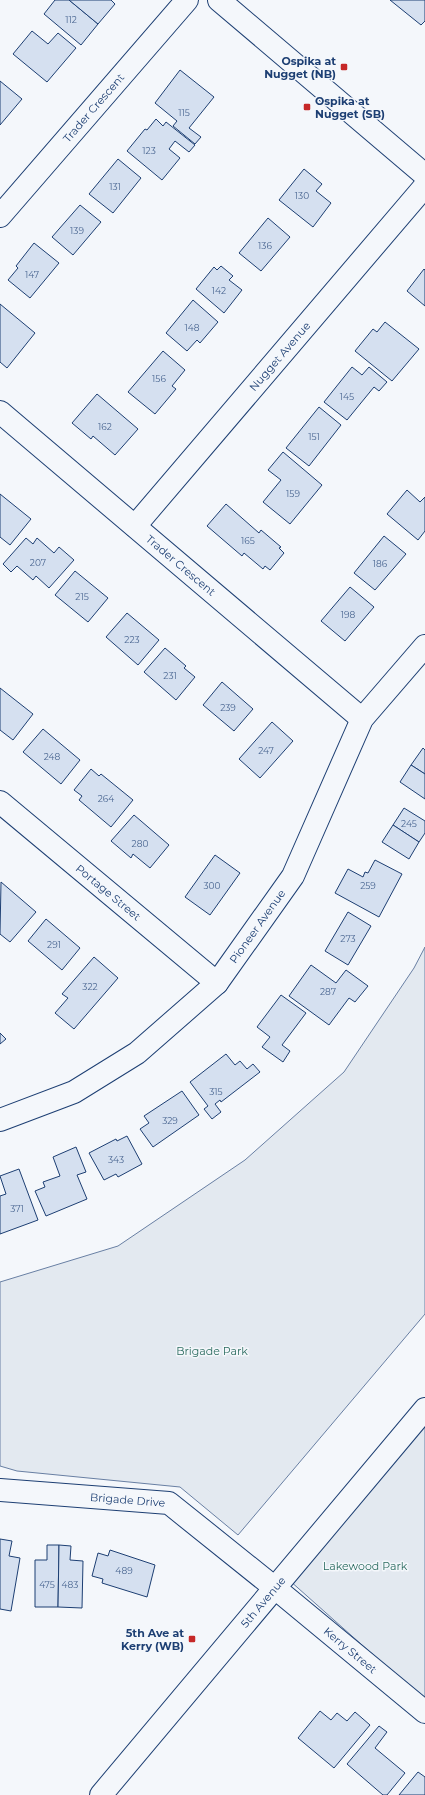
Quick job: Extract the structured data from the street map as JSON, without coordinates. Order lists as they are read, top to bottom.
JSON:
{
  "streets": {
    "street": [
      "Trader Crescent",
      "Nugget Avenue",
      "Portage Street",
      "Pioneer Avenue",
      "Brigade Drive",
      "5th Avenue",
      "Kerry Street"
    ]
  },
  "crossings": [
    ["Trader Crescent", "Nugget Avenue"],
    ["Trader Crescent", "Pioneer Avenue"],
    ["Portage Street", "Pioneer Avenue"],
    ["Brigade Drive", "5th Avenue"],
    ["Brigade Drive", "Kerry Street"],
    ["5th Avenue", "Kerry Street"]
  ],
  "parks": ["Brigade Park", "Lakewood Park"],
  "places": {
    "transit": ["Ospika at Nugget (NB)", "Ospika at Nugget (SB)", "5th Ave at Kerry (WB)"]
  },
  "house_numbers": [
    "112",
    "115",
    "123",
    "131",
    "130",
    "139",
    "136",
    "147",
    "142",
    "148",
    "156",
    "145",
    "162",
    "151",
    "159",
    "165",
    "207",
    "186",
    "215",
    "198",
    "223",
    "231",
    "239",
    "247",
    "248",
    "264",
    "245",
    "280",
    "300",
    "259",
    "273",
    "291",
    "322",
    "287",
    "315",
    "329",
    "343",
    "371",
    "489",
    "475",
    "483"
  ]
}
